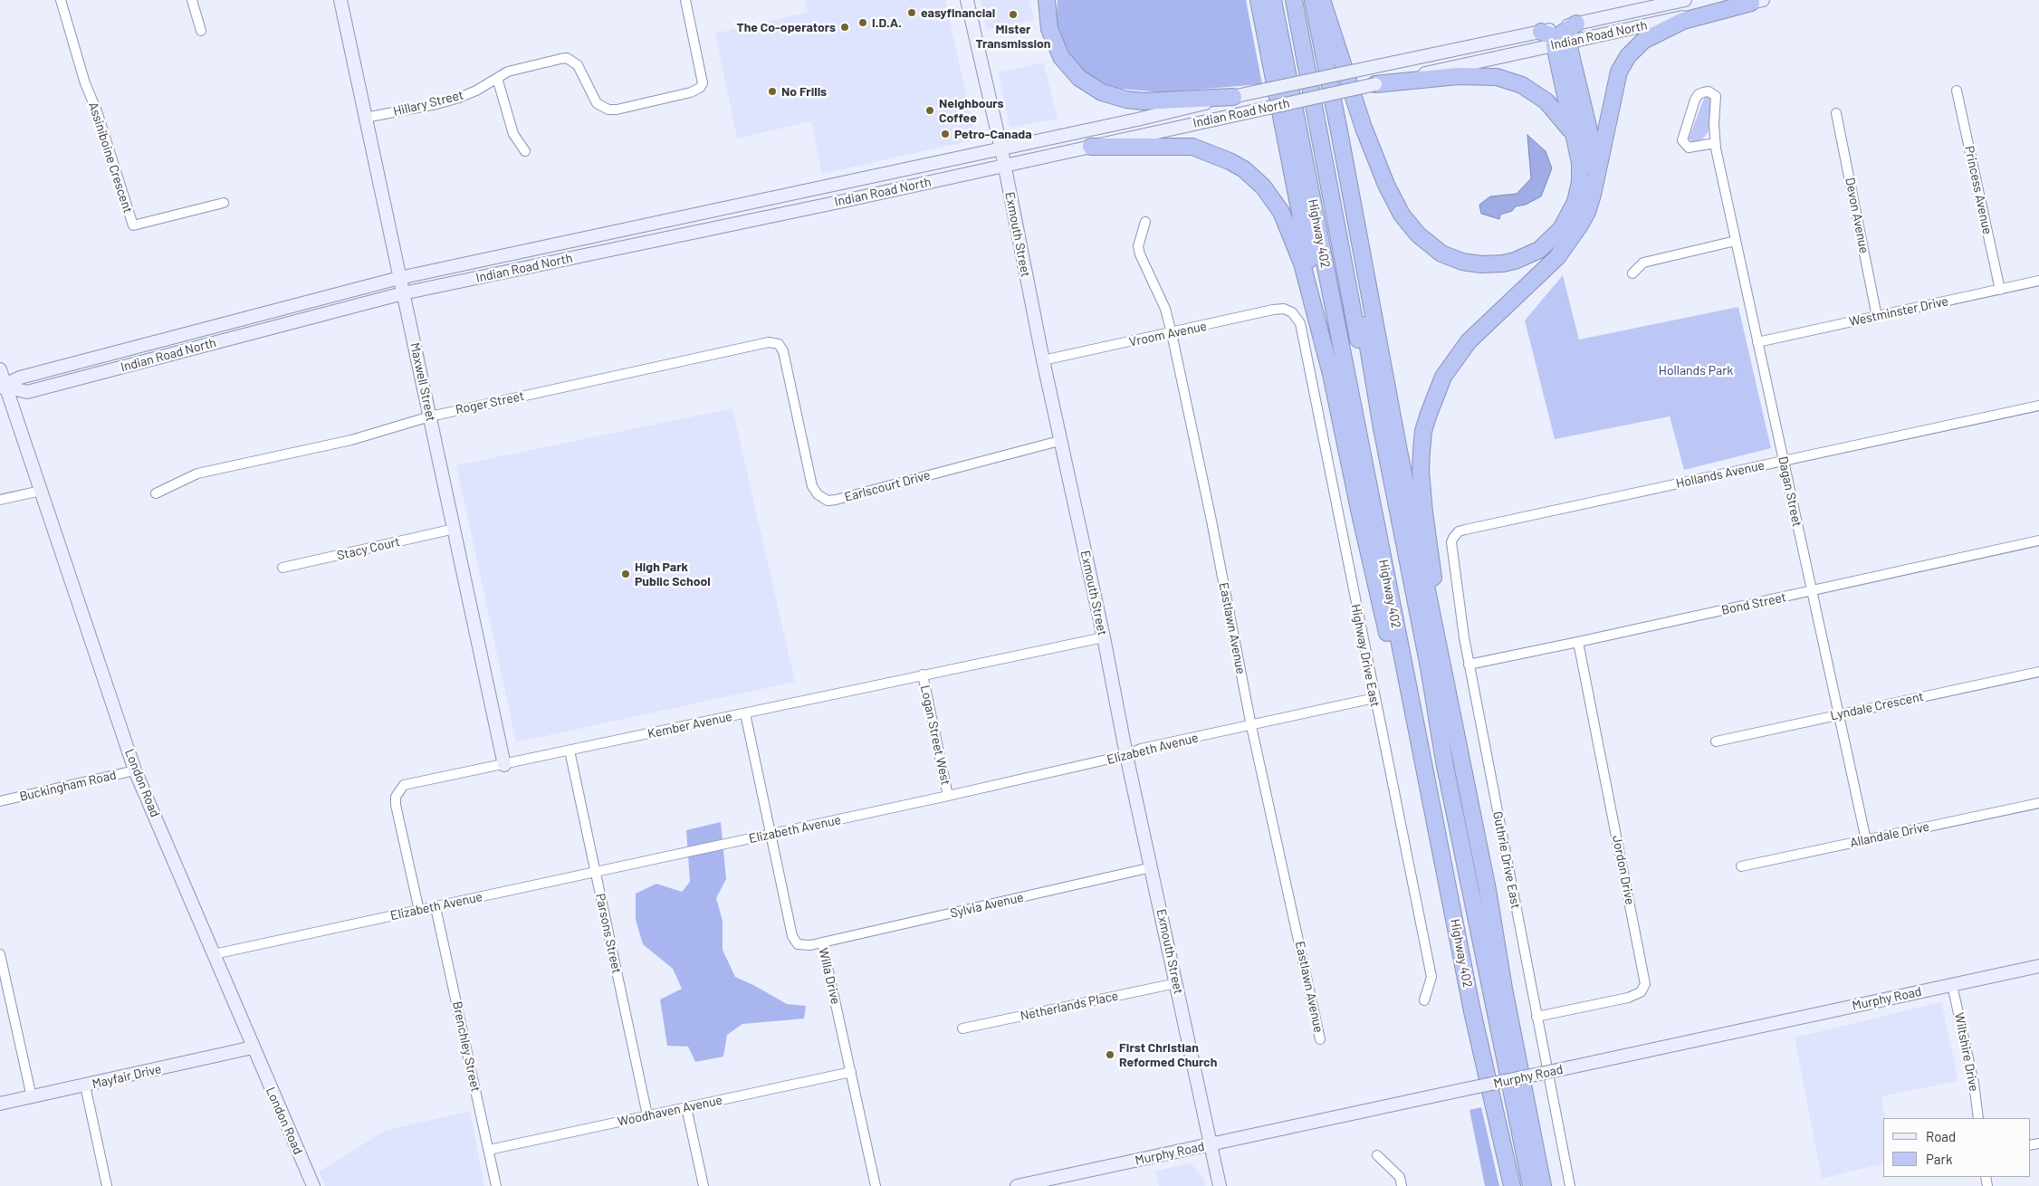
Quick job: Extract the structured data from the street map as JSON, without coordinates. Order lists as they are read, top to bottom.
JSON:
{
  "streets": {
    "highway": ["Highway 402"],
    "main road": [
      "Indian Road North",
      "Exmouth Street",
      "Maxwell Street",
      "London Road",
      "Murphy Road",
      "Mayfair Drive"
    ],
    "street": [
      "Hillary Street",
      "Assiniboine Crescent",
      "Princess Avenue",
      "Devon Avenue",
      "Westminster Drive",
      "Vroom Avenue",
      "Roger Street",
      "Hollands Avenue",
      "Earlscourt Drive",
      "Dagan Street",
      "Stacy Court",
      "Bond Street",
      "Eastlawn Avenue",
      "Highway Drive East",
      "Lyndale Crescent",
      "Kember Avenue",
      "Logan Street West",
      "Elizabeth Avenue",
      "Buckingham Road",
      "Allandale Drive",
      "Guthrie Drive East",
      "Jordon Drive",
      "Sylvia Avenue",
      "Parsons Street",
      "Willa Drive",
      "Netherlands Place",
      "Brenchley Street",
      "Wiltshire Drive",
      "Woodhaven Avenue"
    ]
  },
  "crossings": [
    ["Indian Road North", "Exmouth Street"],
    ["Indian Road North", "Maxwell Street"],
    ["Indian Road North", "London Road"],
    ["Hillary Street", "Maxwell Street"],
    ["Princess Avenue", "Westminster Drive"],
    ["Devon Avenue", "Westminster Drive"],
    ["Exmouth Street", "Vroom Avenue"],
    ["Exmouth Street", "Earlscourt Drive"],
    ["Exmouth Street", "Kember Avenue"],
    ["Exmouth Street", "Elizabeth Avenue"],
    ["Exmouth Street", "Sylvia Avenue"],
    ["Exmouth Street", "Murphy Road"],
    ["Exmouth Street", "Netherlands Place"],
    ["Westminster Drive", "Dagan Street"],
    ["Vroom Avenue", "Eastlawn Avenue"],
    ["Vroom Avenue", "Highway Drive East"],
    ["Maxwell Street", "Roger Street"],
    ["Maxwell Street", "Stacy Court"],
    ["Maxwell Street", "Kember Avenue"],
    ["Roger Street", "Earlscourt Drive"],
    ["Hollands Avenue", "Dagan Street"],
    ["Hollands Avenue", "Guthrie Drive East"],
    ["Dagan Street", "Bond Street"],
    ["Dagan Street", "Lyndale Crescent"],
    ["Dagan Street", "Allandale Drive"],
    ["Bond Street", "Guthrie Drive East"],
    ["Bond Street", "Jordon Drive"],
    ["Eastlawn Avenue", "Elizabeth Avenue"],
    ["Highway Drive East", "Elizabeth Avenue"],
    ["Kember Avenue", "Logan Street West"],
    ["Kember Avenue", "Elizabeth Avenue"],
    ["Kember Avenue", "Parsons Street"],
    ["Kember Avenue", "Willa Drive"],
    ["Logan Street West", "Elizabeth Avenue"],
    ["Elizabeth Avenue", "London Road"],
    ["Elizabeth Avenue", "Parsons Street"],
    ["Elizabeth Avenue", "Willa Drive"],
    ["Elizabeth Avenue", "Brenchley Street"],
    ["London Road", "Buckingham Road"],
    ["London Road", "Mayfair Drive"],
    ["Guthrie Drive East", "Jordon Drive"],
    ["Sylvia Avenue", "Willa Drive"],
    ["Parsons Street", "Woodhaven Avenue"],
    ["Willa Drive", "Woodhaven Avenue"],
    ["Murphy Road", "Wiltshire Drive"],
    ["Brenchley Street", "Woodhaven Avenue"]
  ],
  "parks": ["Hollands Park"],
  "places": [
    "easyfinancial",
    "Mister Transmission",
    "I.D.A.",
    "The Co-operators",
    "No Frills",
    "Neighbours Coffee",
    "Petro-Canada",
    "High Park Public School",
    "First Christian Reformed Church"
  ],
  "legend": ["Road", "Park"]
}
